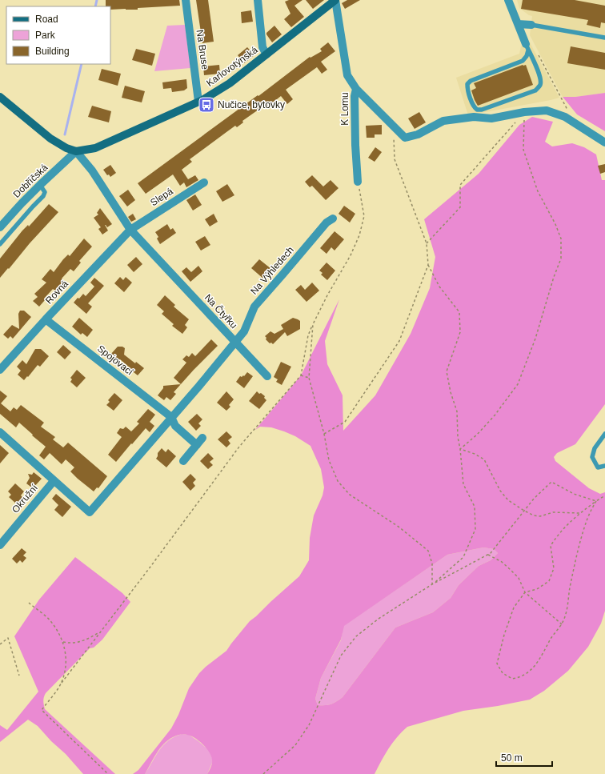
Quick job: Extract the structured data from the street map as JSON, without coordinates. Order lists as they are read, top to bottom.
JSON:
{
  "streets": {
    "main road": ["Karlovotýnská"],
    "street": [
      "Na Bruse",
      "K Lomu",
      "Dobříčská",
      "Slepá",
      "Na Výhledech",
      "Rovná",
      "Na Čtyřku",
      "Spojovací",
      "Okružní"
    ]
  },
  "crossings": [
    ["Na Bruse", "Karlovotýnská"],
    ["Karlovotýnská", "K Lomu"],
    ["Karlovotýnská", "Dobříčská"],
    ["Karlovotýnská", "Na Čtyřku"],
    ["Dobříčská", "Na Čtyřku"],
    ["Slepá", "Rovná"],
    ["Slepá", "Na Čtyřku"],
    ["Na Výhledech", "Na Čtyřku"],
    ["Rovná", "Na Čtyřku"],
    ["Rovná", "Spojovací"],
    ["Na Čtyřku", "Spojovací"],
    ["Na Čtyřku", "Okružní"]
  ],
  "places": {
    "bus stop": ["Nučice, bytovky"]
  },
  "legend": ["Road", "Park", "Building"],
  "scale_bar": "50 m"
}
